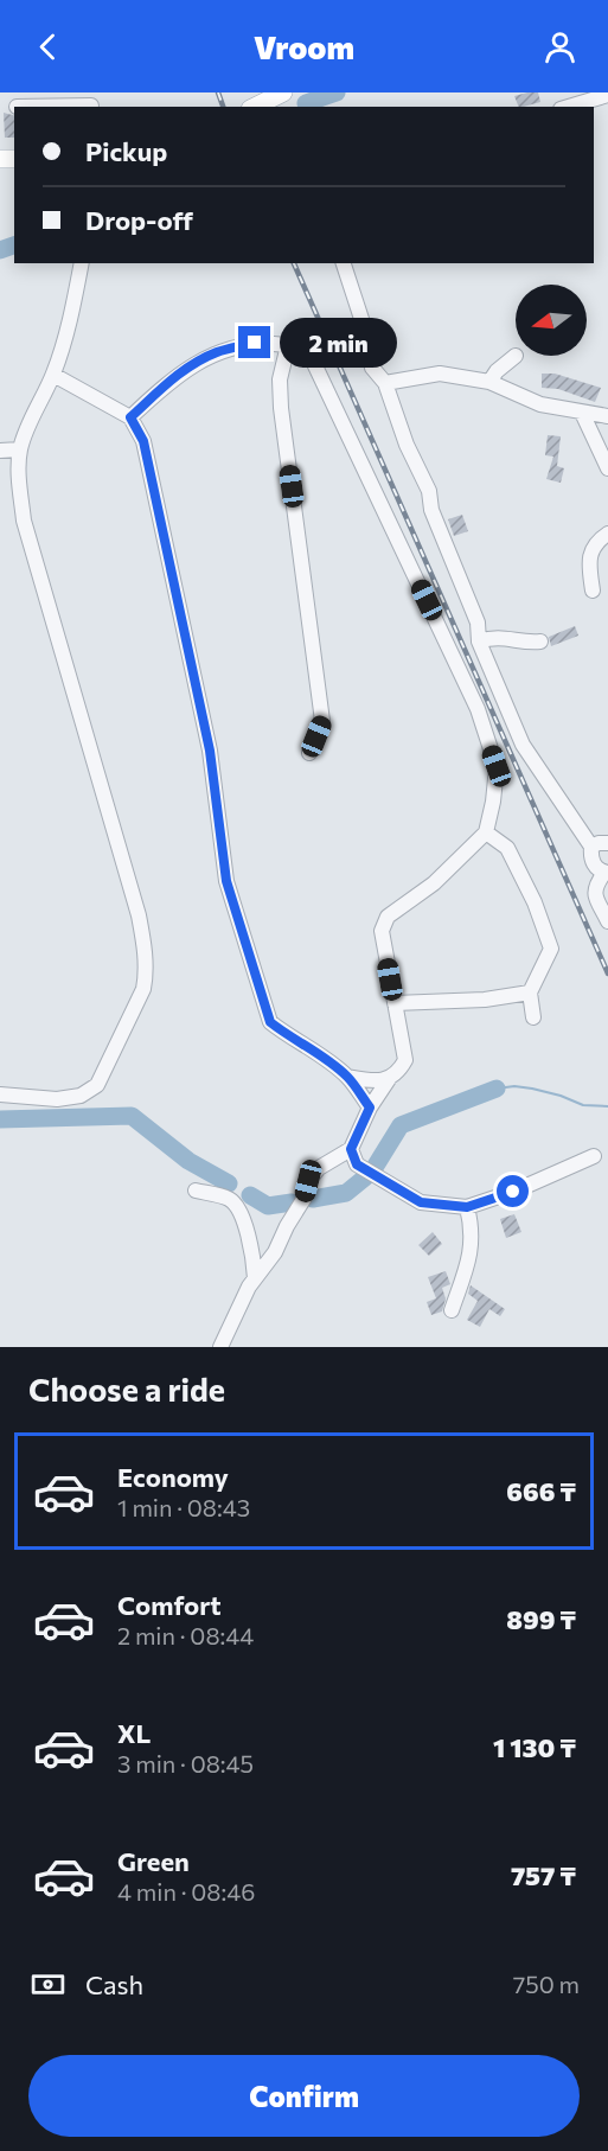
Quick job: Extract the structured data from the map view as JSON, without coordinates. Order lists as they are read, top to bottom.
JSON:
{
  "north": "left",
  "page": {
    "header": "Vroom",
    "banner": ["Pickup", "Drop-off"],
    "bubble": "2 min",
    "heading": "Choose a ride",
    "list": [
      {
        "name": "Economy",
        "note": "1 min · 08:43",
        "value": "666 ₸"
      },
      {
        "name": "Comfort",
        "note": "2 min · 08:44",
        "value": "899 ₸"
      },
      {
        "name": "XL",
        "note": "3 min · 08:45",
        "value": "1 130 ₸"
      },
      {
        "name": "Green",
        "note": "4 min · 08:46",
        "value": "757 ₸"
      }
    ],
    "pay": ["Cash", "750 m"],
    "buttons": "Confirm"
  }
}
